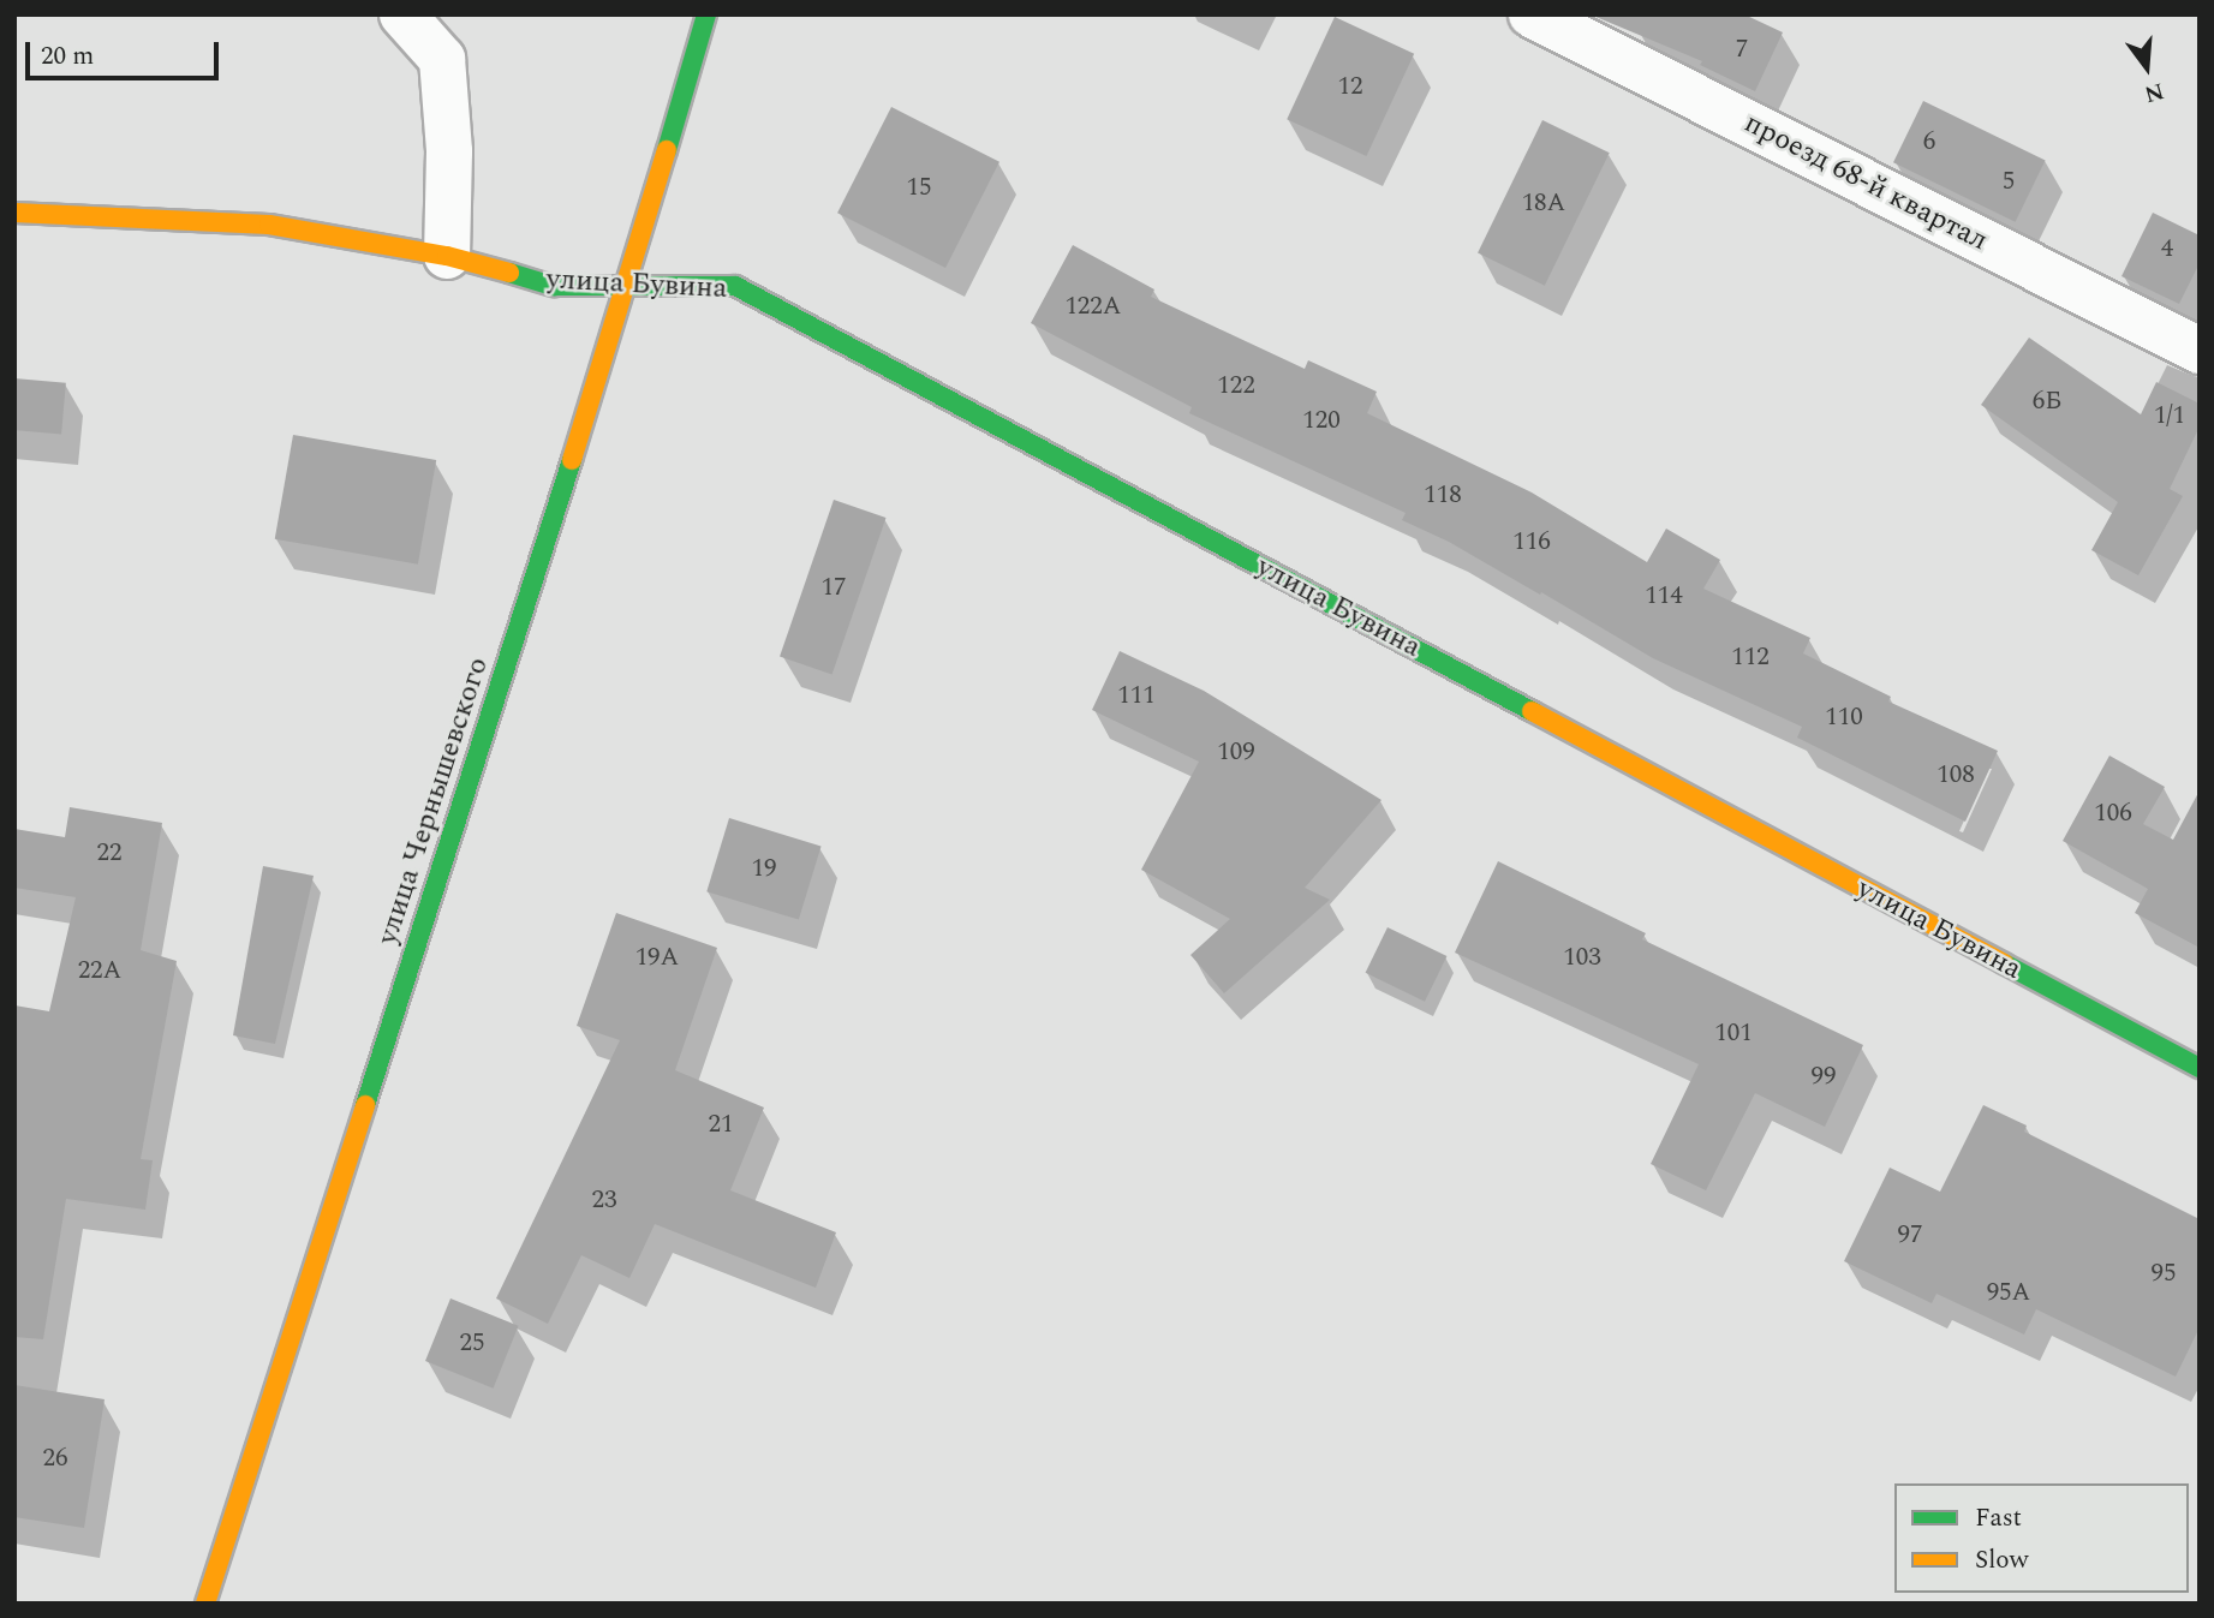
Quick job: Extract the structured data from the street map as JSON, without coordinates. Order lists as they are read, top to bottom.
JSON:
{
  "streets": {
    "street": ["проезд 68-й квартал", "улица Бувина", "улица Чернышевского"]
  },
  "crossings": [
    ["улица Бувина", "улица Чернышевского"]
  ],
  "house_numbers": [
    "7",
    "12",
    "6",
    "5",
    "15",
    "18А",
    "4",
    "122А",
    "122",
    "6Б",
    "1/1",
    "120",
    "118",
    "116",
    "17",
    "114",
    "112",
    "111",
    "110",
    "109",
    "108",
    "106",
    "22",
    "19",
    "19А",
    "103",
    "22А",
    "101",
    "99",
    "21",
    "23",
    "97",
    "95",
    "95А",
    "25",
    "26"
  ],
  "legend": ["Fast", "Slow"],
  "scale_bar": "20 m",
  "north": "bottom"
}
